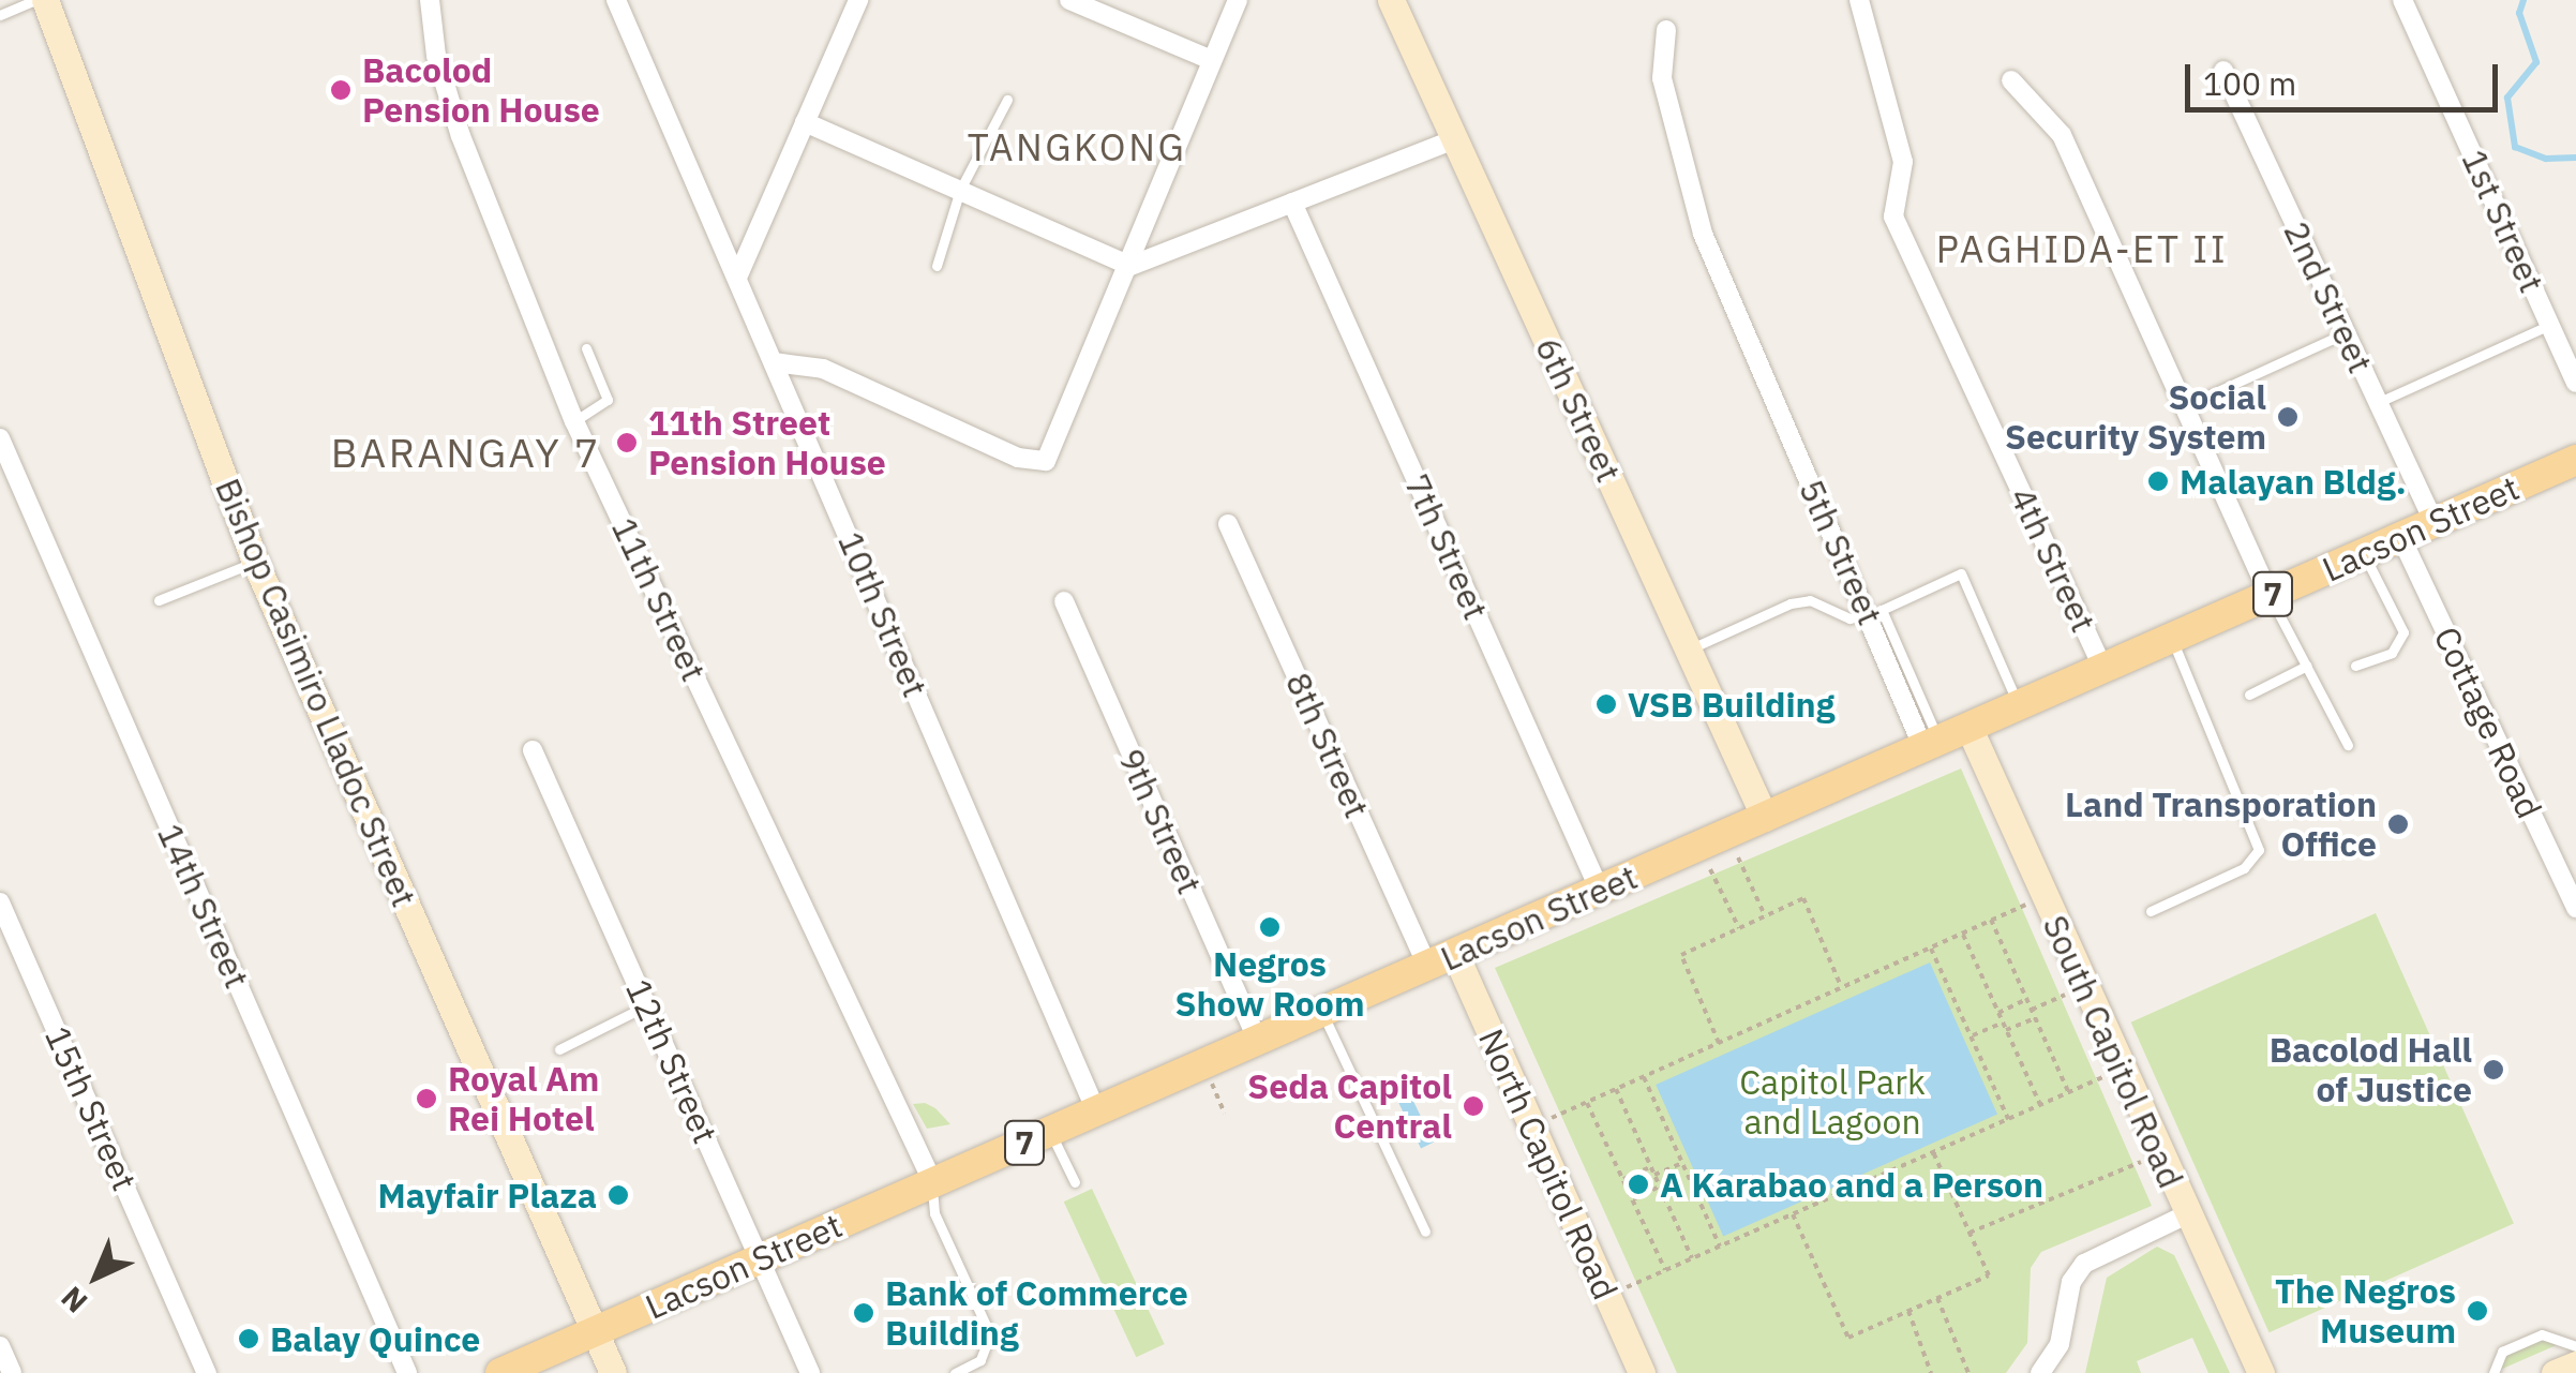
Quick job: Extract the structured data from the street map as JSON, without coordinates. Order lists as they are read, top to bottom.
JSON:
{
  "streets": {
    "main road": ["Lacson Street", "7"],
    "street": [
      "1st Street",
      "2nd Street",
      "6th Street",
      "7th Street",
      "5th Street",
      "4th Street",
      "11th Street",
      "10th Street",
      "Bishop Casimiro Lladoc Street",
      "Cottage Road",
      "8th Street",
      "9th Street",
      "14th Street",
      "South Capitol Road",
      "12th Street",
      "15th Street",
      "North Capitol Road"
    ]
  },
  "crossings": [
    ["2nd Street", "Lacson Street"],
    ["6th Street", "Lacson Street"],
    ["Lacson Street", "7th Street"],
    ["Lacson Street", "5th Street"],
    ["Lacson Street", "4th Street"],
    ["Lacson Street", "11th Street"],
    ["Lacson Street", "10th Street"],
    ["Lacson Street", "Bishop Casimiro Lladoc Street"],
    ["Lacson Street", "Cottage Road"],
    ["Lacson Street", "8th Street"],
    ["Lacson Street", "9th Street"],
    ["Lacson Street", "South Capitol Road"],
    ["Lacson Street", "12th Street"],
    ["Lacson Street", "North Capitol Road"],
    ["8th Street", "North Capitol Road"]
  ],
  "districts": ["TANGKONG", "PAGHIDA-ET II", "BARANGAY 7"],
  "parks": ["Capitol Park and Lagoon"],
  "places": [
    "Bacolod Pension House",
    "Social Security System",
    "11th Street Pension House",
    "Malayan Bldg.",
    "VSB Building",
    "Land Transporation Office",
    "Negros Show Room",
    "Bacolod Hall of Justice",
    "Royal Am Rei Hotel",
    "Seda Capitol Central",
    "A Karabao and a Person",
    "Mayfair Plaza",
    "The Negros Museum",
    "Bank of Commerce Building",
    "Balay Quince"
  ],
  "scale_bar": "100 m",
  "north": "bottom left"
}
